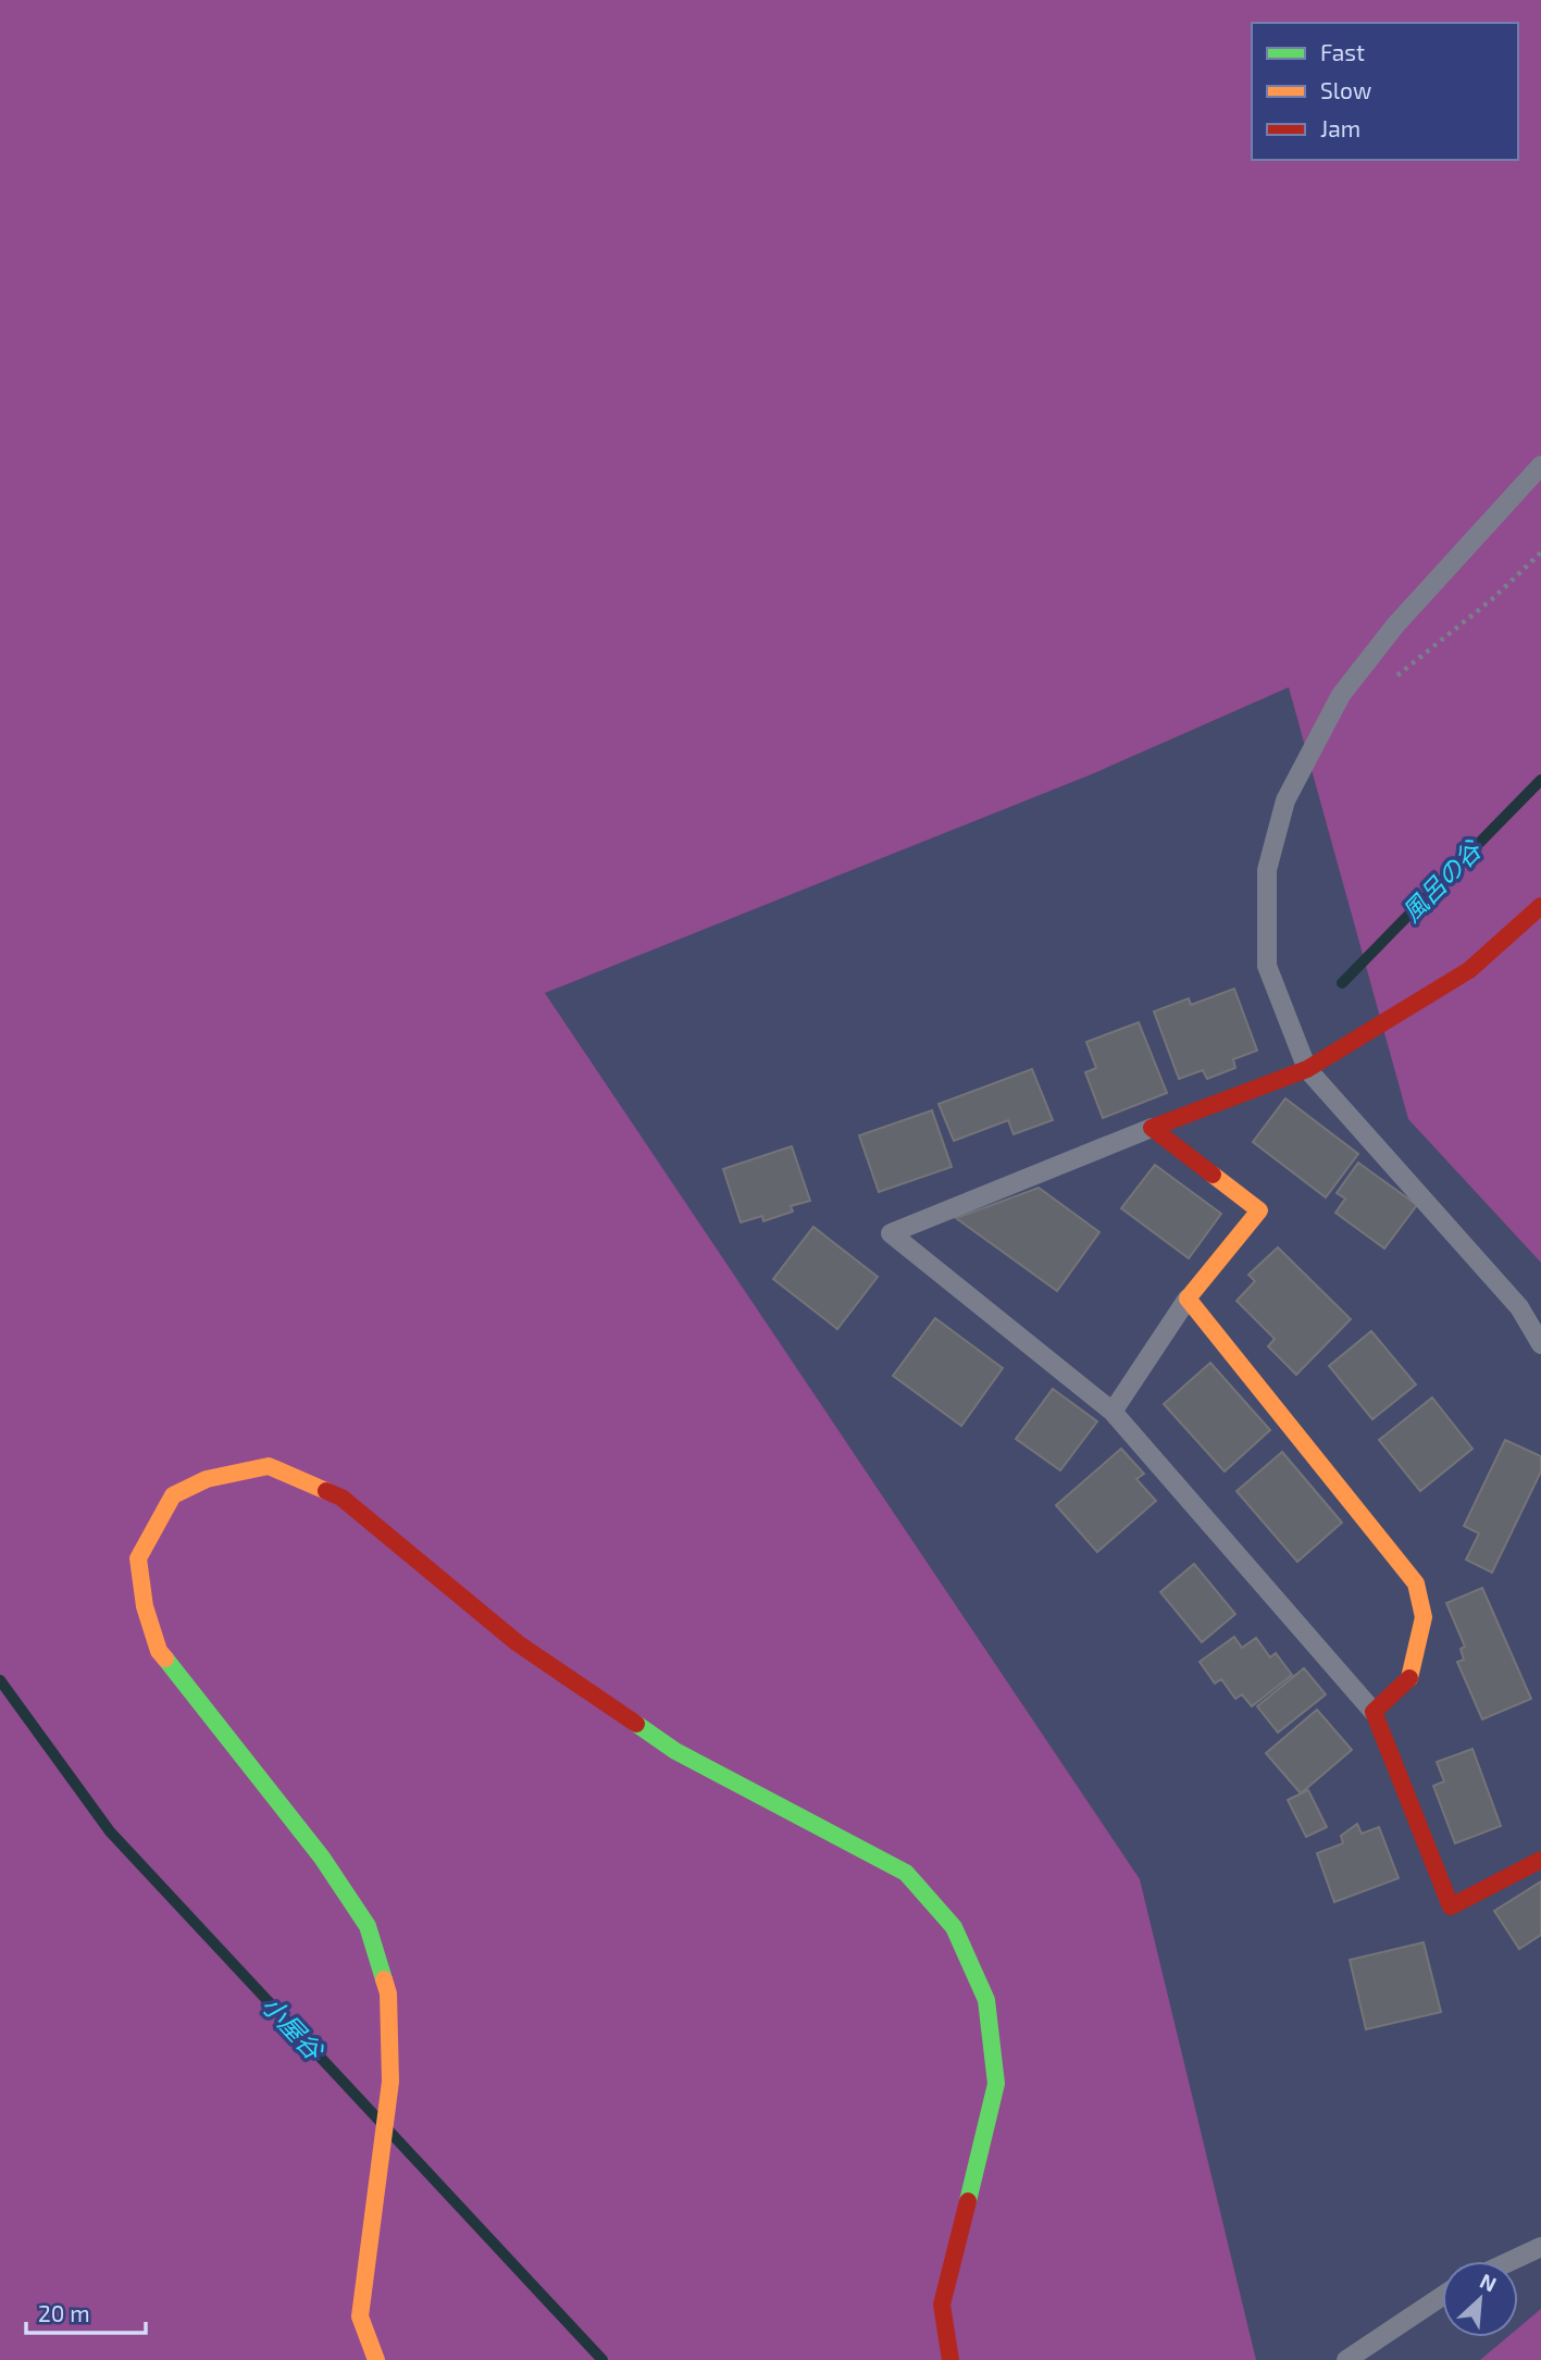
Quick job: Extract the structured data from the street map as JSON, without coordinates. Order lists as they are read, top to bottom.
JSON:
{
  "water": ["風呂の谷", "小屋谷"],
  "legend": ["Fast", "Slow", "Jam"],
  "scale_bar": "20 m",
  "north": "top right"
}
